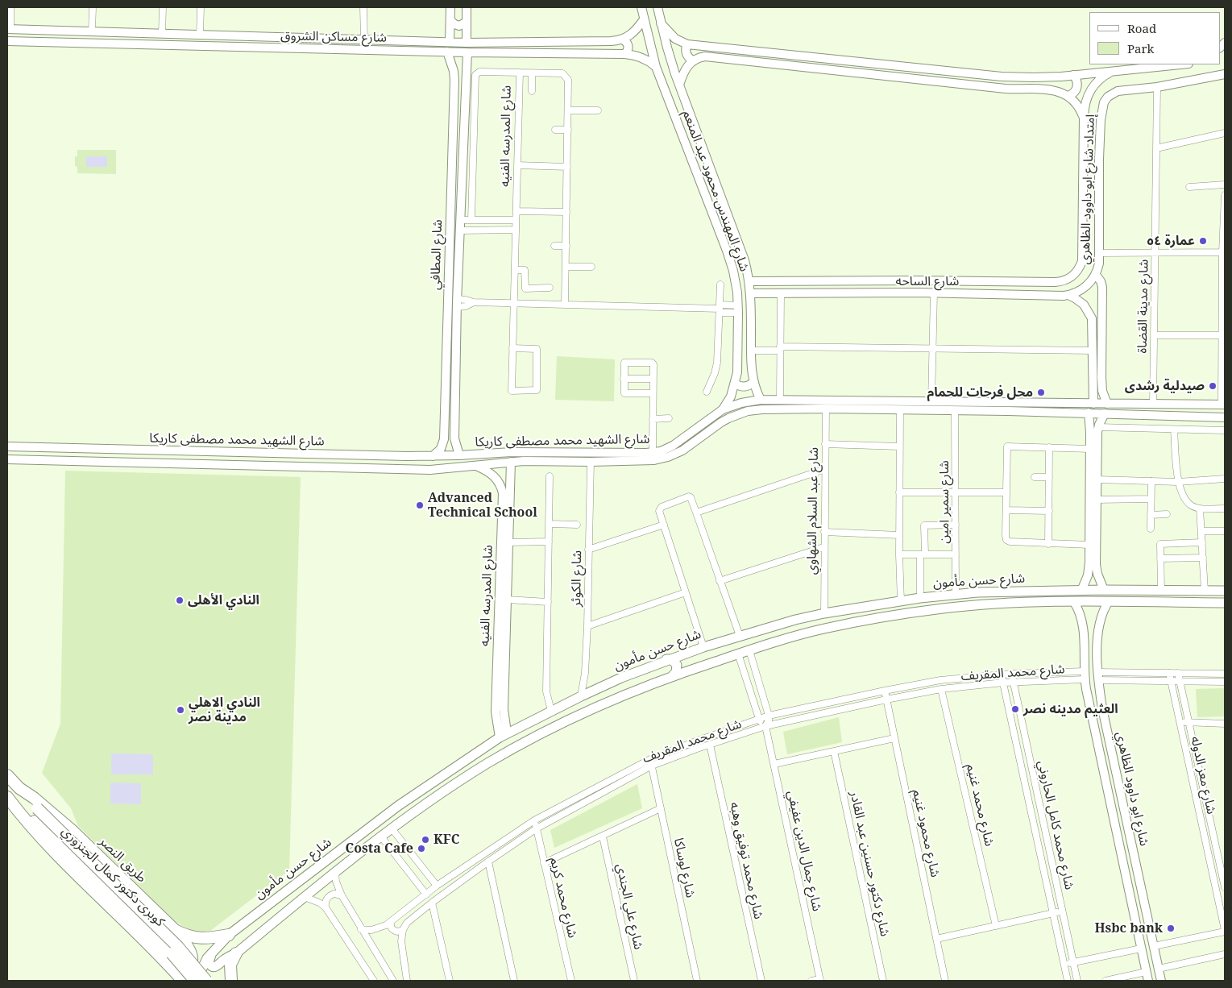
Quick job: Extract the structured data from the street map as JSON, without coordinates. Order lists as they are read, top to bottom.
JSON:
{
  "streets": {
    "highway": ["طريق النصر", "كوبرى دكتور كمال الجنزوري"],
    "main road": ["شارع حسن مأمون"],
    "street": [
      "شارع مساكن الشروق",
      "شارع المدرسه الفنيه",
      "إمتداد شارع ابو داوود الظاهري",
      "شارع المهندس محمود عبد المنعم",
      "شارع المطافي",
      "شارع الساحه",
      "شارع مدينة القضاة",
      "شارع الشهيد محمد مصطفى كاريكا",
      "شارع سمير امين",
      "شارع عبد السلام الشهاوي",
      "شارع الكوثر",
      "شارع محمد المقريف",
      "شارع معز الدوله",
      "شارع ابو داوود الظاهري",
      "شارع محمد غنيم",
      "شارع محمد كامل الحاروني",
      "شارع محمود غنيم",
      "شارع جمال الدين عفيفي",
      "شارع محمد توفيق وهبه",
      "شارع دكتور حسنين عبد القادر",
      "شارع لوساكا",
      "شارع محمد كريم",
      "شارع علي الجندي"
    ]
  },
  "crossings": [
    ["شارع مساكن الشروق", "شارع المهندس محمود عبد المنعم"],
    ["شارع مساكن الشروق", "شارع المطافي"],
    ["شارع المدرسه الفنيه", "شارع الشهيد محمد مصطفى كاريكا"],
    ["شارع المدرسه الفنيه", "شارع حسن مأمون"],
    ["إمتداد شارع ابو داوود الظاهري", "شارع الساحه"],
    ["إمتداد شارع ابو داوود الظاهري", "شارع مدينة القضاة"],
    ["إمتداد شارع ابو داوود الظاهري", "شارع الشهيد محمد مصطفى كاريكا"],
    ["شارع المهندس محمود عبد المنعم", "شارع الساحه"],
    ["شارع المهندس محمود عبد المنعم", "شارع الشهيد محمد مصطفى كاريكا"],
    ["شارع المطافي", "شارع الشهيد محمد مصطفى كاريكا"],
    ["شارع مدينة القضاة", "شارع الشهيد محمد مصطفى كاريكا"],
    ["شارع الشهيد محمد مصطفى كاريكا", "شارع سمير امين"],
    ["شارع الشهيد محمد مصطفى كاريكا", "شارع عبد السلام الشهاوي"],
    ["شارع الشهيد محمد مصطفى كاريكا", "شارع الكوثر"],
    ["شارع سمير امين", "شارع حسن مأمون"],
    ["شارع عبد السلام الشهاوي", "شارع حسن مأمون"],
    ["شارع الكوثر", "شارع حسن مأمون"],
    ["شارع حسن مأمون", "شارع ابو داوود الظاهري"],
    ["شارع حسن مأمون", "طريق النصر"],
    ["شارع حسن مأمون", "كوبرى دكتور كمال الجنزوري"],
    ["شارع محمد المقريف", "شارع ابو داوود الظاهري"],
    ["شارع محمد المقريف", "شارع محمد غنيم"],
    ["شارع محمد المقريف", "شارع محمد كامل الحاروني"],
    ["شارع محمد المقريف", "شارع محمود غنيم"],
    ["شارع محمد المقريف", "شارع جمال الدين عفيفي"],
    ["شارع محمد المقريف", "شارع محمد توفيق وهبه"],
    ["شارع محمد المقريف", "شارع لوساكا"],
    ["شارع محمد المقريف", "شارع محمد كريم"],
    ["طريق النصر", "كوبرى دكتور كمال الجنزوري"]
  ],
  "places": [
    "عمارة ٥٤",
    "صيدلية رشدى",
    "محل فرحات للحمام",
    "Advanced Technical School",
    "النادي الأهلى",
    "العثيم مدينه نصر",
    "النادي الاهلي مدينة نصر",
    "KFC",
    "Costa Cafe",
    "Hsbc bank"
  ],
  "legend": ["Road", "Park"]
}
